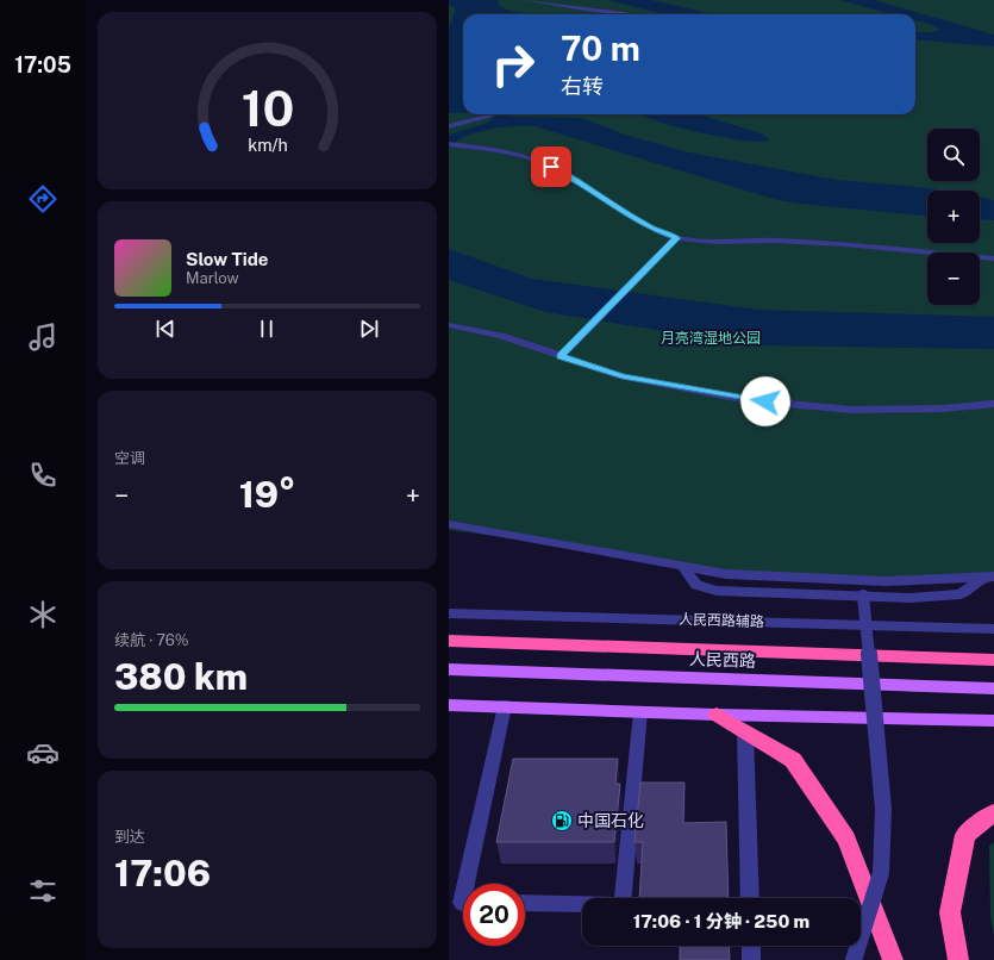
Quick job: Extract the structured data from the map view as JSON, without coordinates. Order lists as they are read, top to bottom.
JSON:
{
  "streets": {
    "main road": ["人民西路"],
    "street": ["人民西路辅路"]
  },
  "parks": ["月亮湾湿地公园"],
  "places": {
    "fuel station": ["中国石化"]
  },
  "page": {
    "tabs": "17:05",
    "turn": ["70 m", "右转"],
    "map_buttons": ["+", "−"],
    "song": ["Slow Tide", "Marlow"],
    "tile": [
      "空调",
      ["续航 · 76%", "380 km"],
      ["到达", "17:06"]
    ],
    "heat": ["−", "19°", "+"],
    "limit": "20",
    "trip": "17:06 · 1 分钟 · 250 m",
    "gauge": ["10", "km/h"]
  }
}
